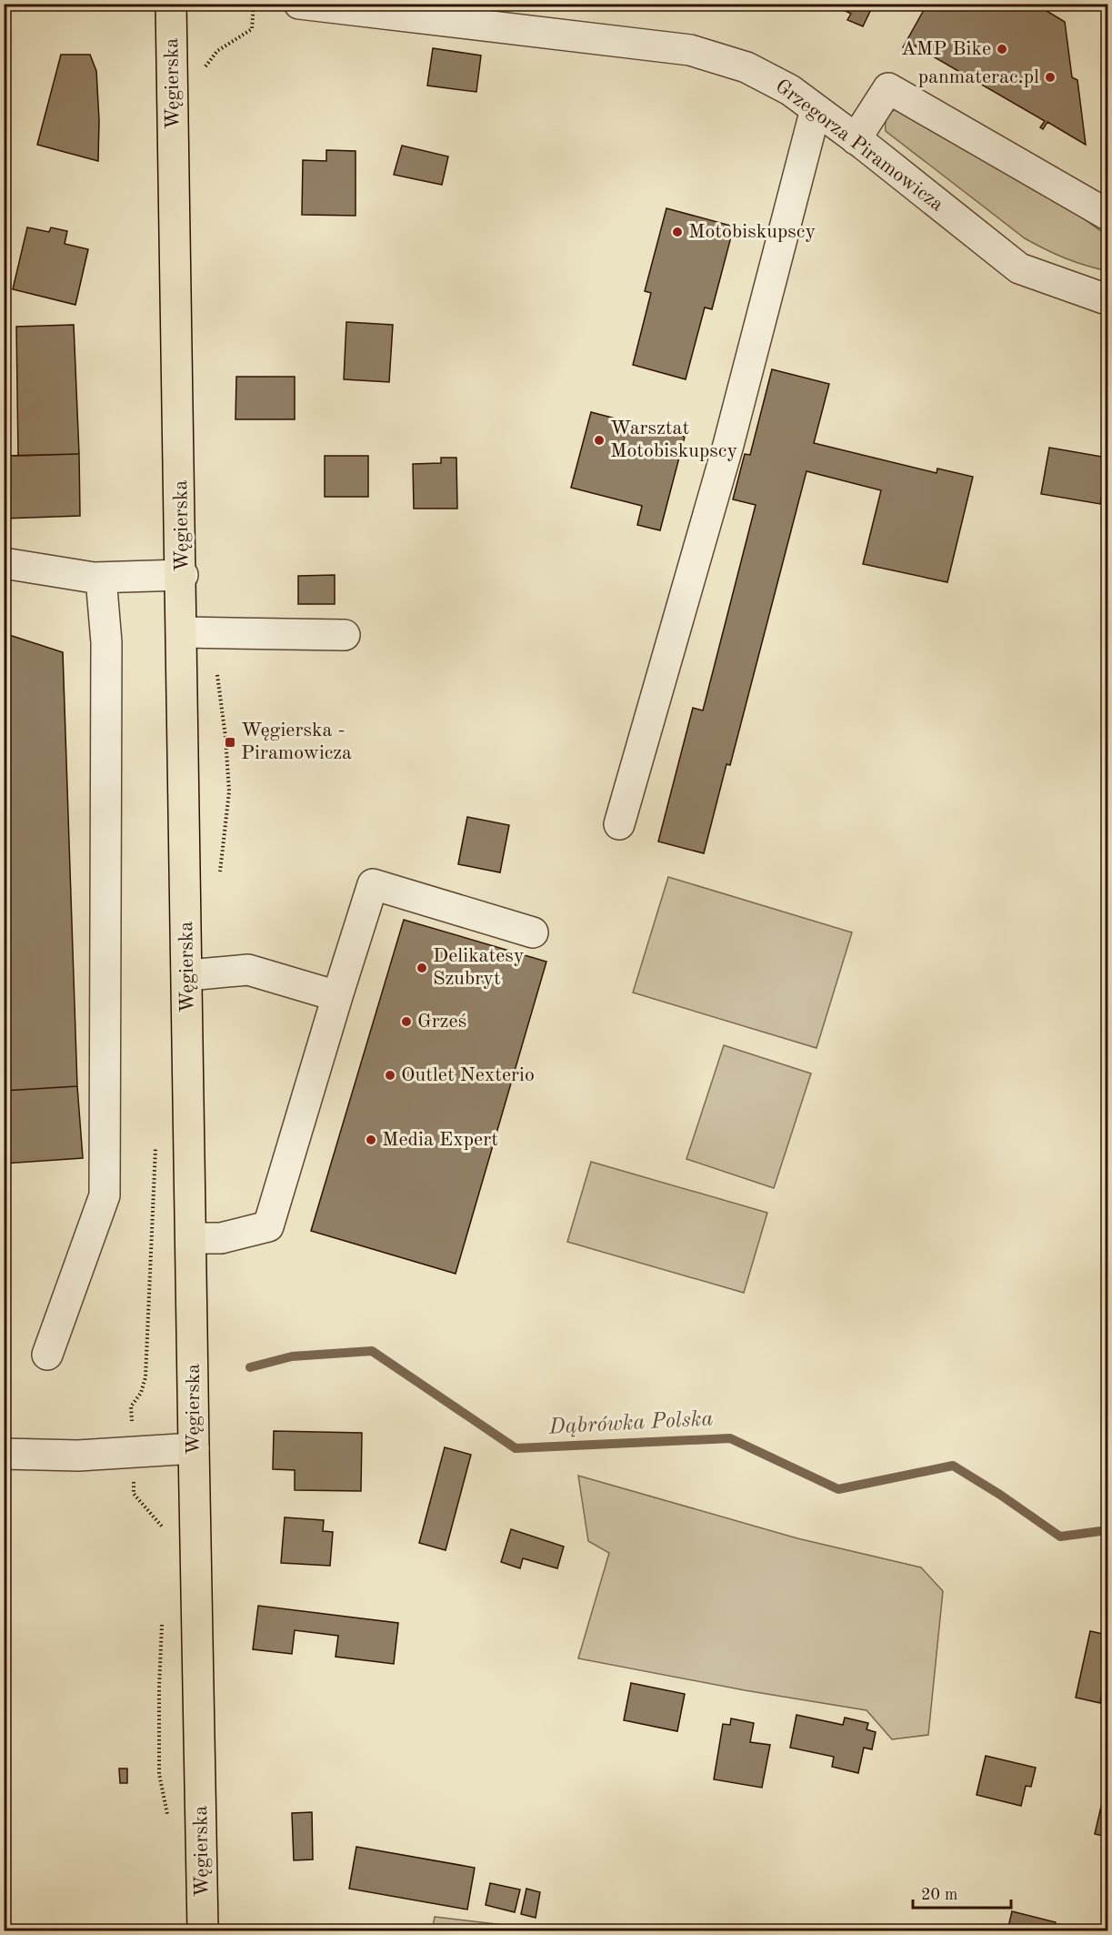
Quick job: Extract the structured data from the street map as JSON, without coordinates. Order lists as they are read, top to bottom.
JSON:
{
  "streets": {
    "main road": ["Węgierska"],
    "street": ["Grzegorza Piramowicza"]
  },
  "water": ["Dąbrówka Polska"],
  "places": {
    "other": [
      "AMP Bike",
      "panmaterac.pl",
      "Motobiskupscy",
      "Warsztat Motobiskupscy",
      "Delikatesy Szubryt",
      "Grześ",
      "Outlet Nexterio",
      "Media Expert"
    ],
    "transit": ["Węgierska - Piramowicza"]
  },
  "scale_bar": "20 m"
}
